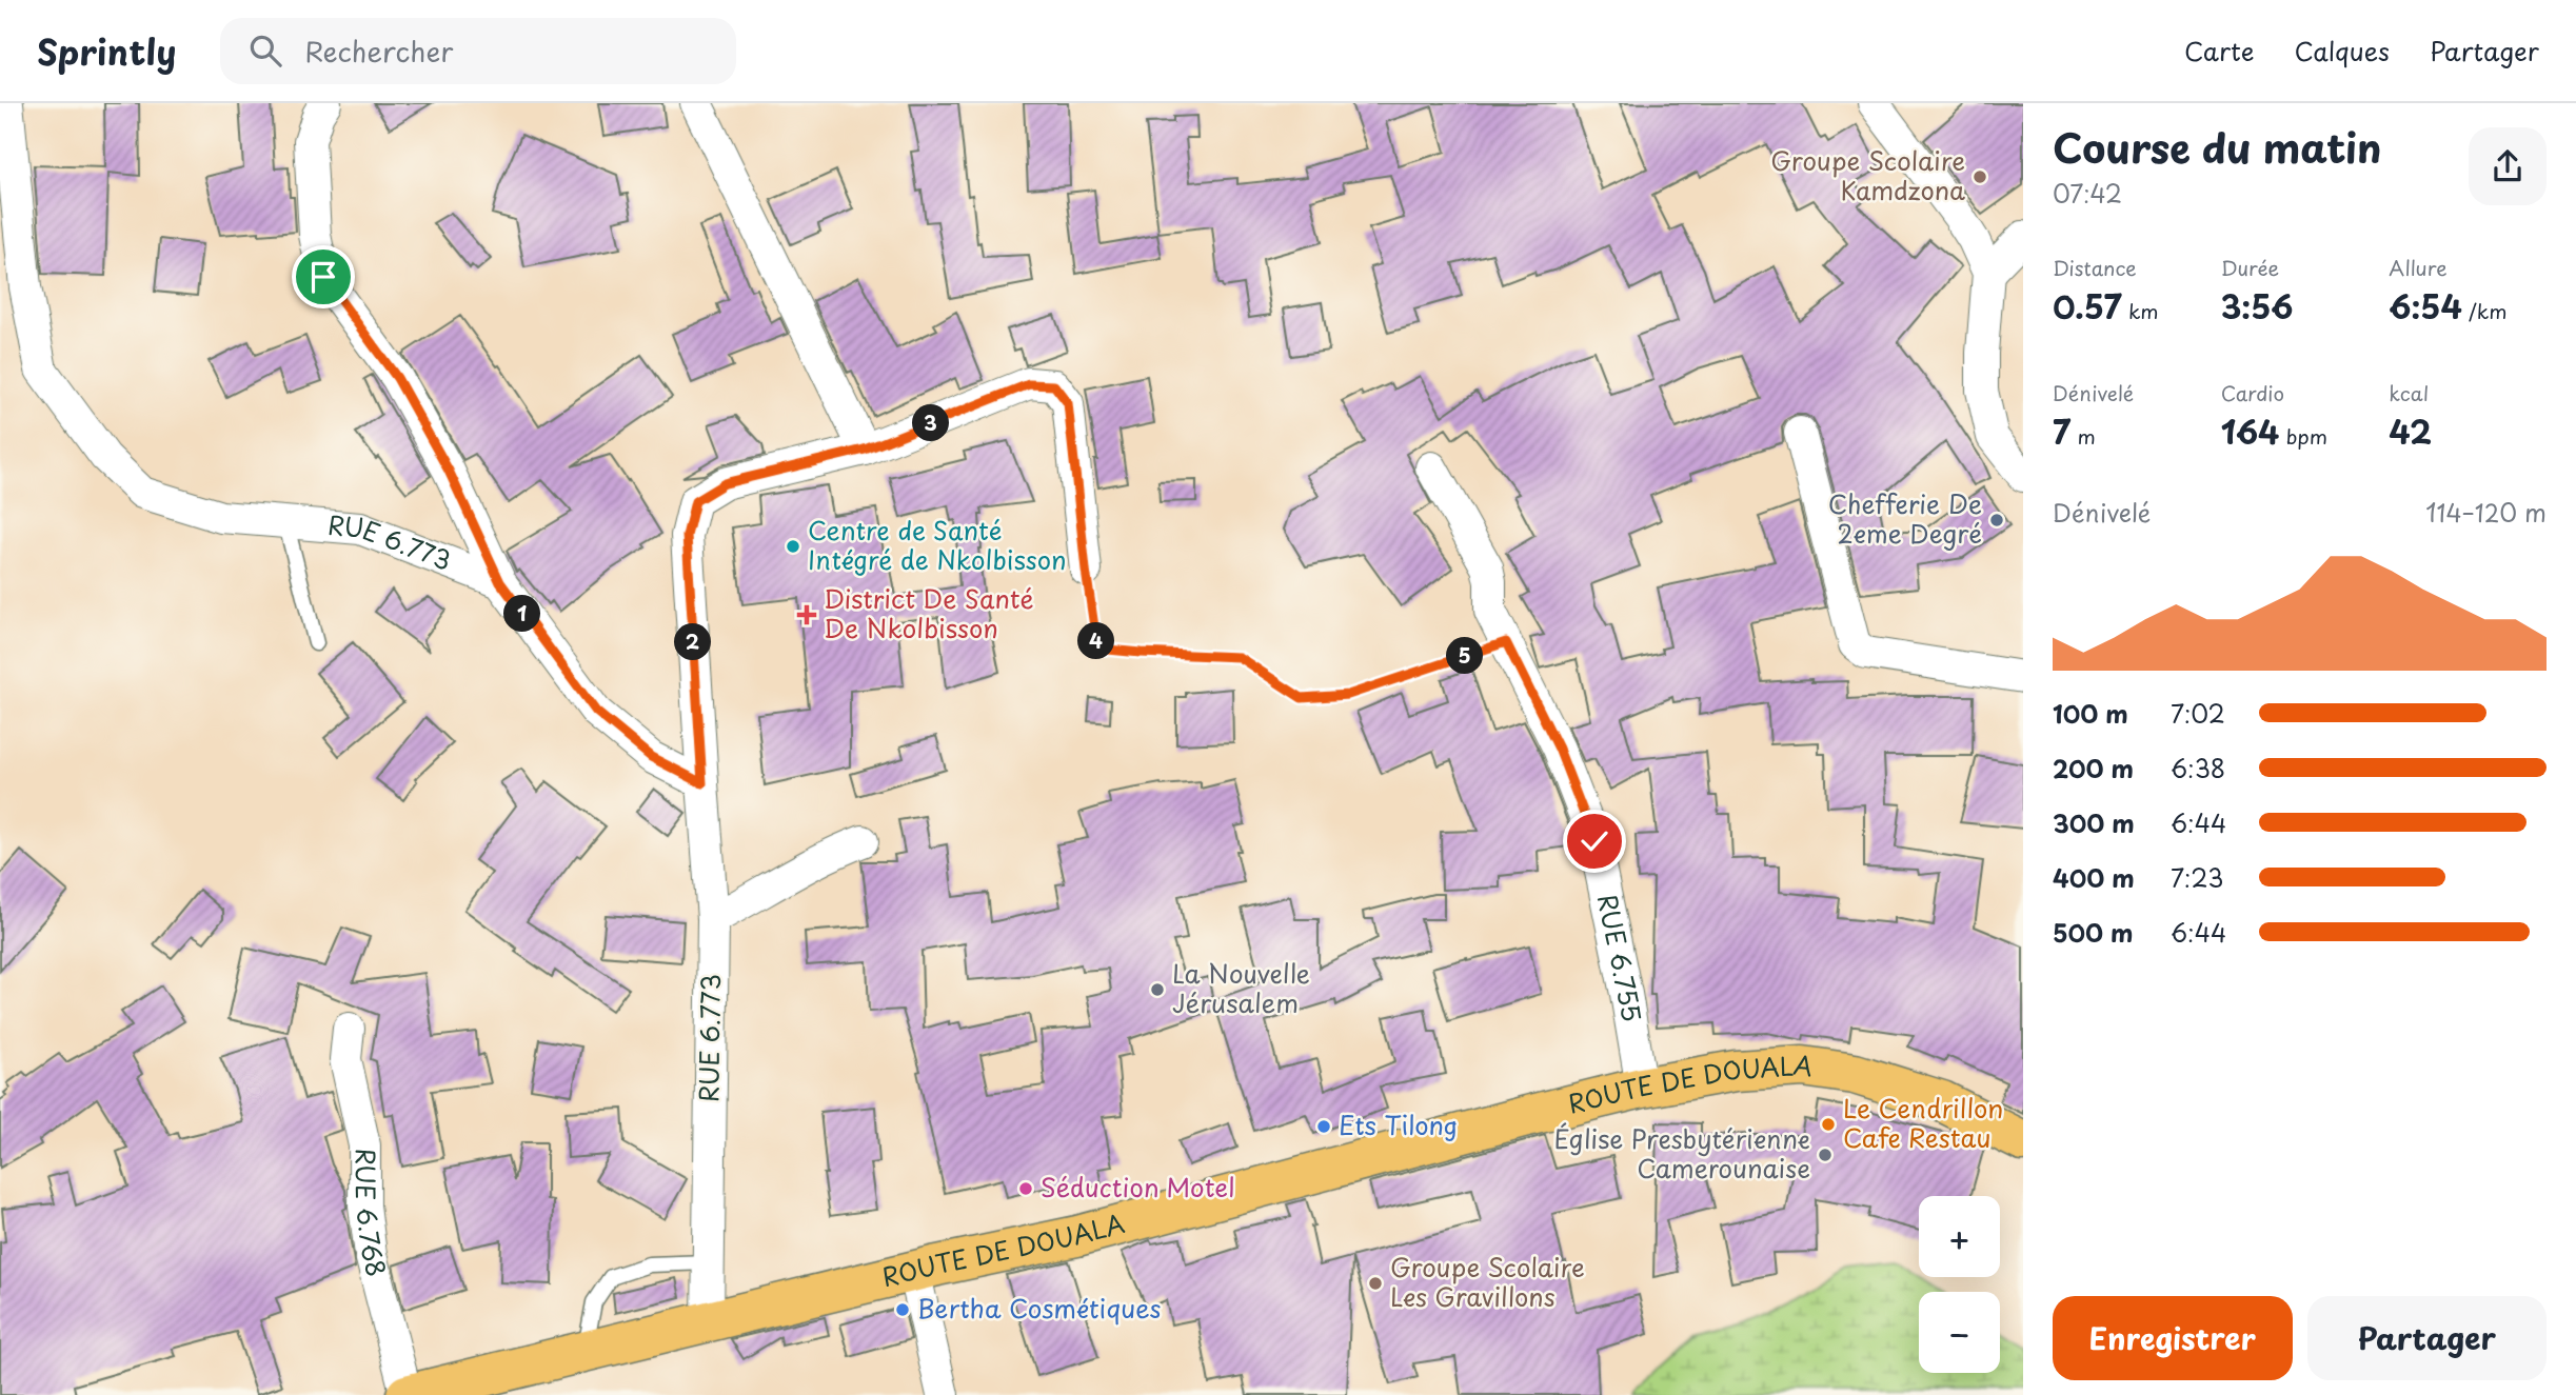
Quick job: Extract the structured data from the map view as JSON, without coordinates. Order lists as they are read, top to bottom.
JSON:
{
  "streets": {
    "highway": ["ROUTE DE DOUALA"],
    "street": ["RUE 6.773", "RUE 6.755", "RUE 6.768"]
  },
  "crossings": [
    ["RUE 6.773", "ROUTE DE DOUALA"],
    ["RUE 6.755", "ROUTE DE DOUALA"],
    ["ROUTE DE DOUALA", "RUE 6.768"]
  ],
  "places": {
    "other": [
      "Groupe Scolaire Kamdzona",
      "Chefferie De 2eme Degré",
      "Centre de Santé Intégré de Nkolbisson",
      "La Nouvelle Jérusalem",
      "Le Cendrillon Cafe Restau",
      "Ets Tilong",
      "Église Presbytérienne Camerounaise",
      "Séduction Motel",
      "Groupe Scolaire Les Gravillons",
      "Bertha Cosmétiques"
    ],
    "health": ["District De Santé De Nkolbisson"]
  },
  "page": {
    "header": "Sprintly",
    "search": "Rechercher",
    "nav": ["Carte", "Calques", "Partager"],
    "heading": ["Course du matin", "07:42"],
    "stats": [
      ["Distance", "0.57 km"],
      ["Durée", "3:56"],
      ["Allure", "6:54 /km"],
      ["Dénivelé", "7 m"],
      ["Cardio", "164 bpm"],
      ["kcal", "42"]
    ],
    "pins": [
      "3",
      "1",
      "4",
      "2",
      "5"
    ],
    "chart": ["Dénivelé", "114–120 m"],
    "list": [
      {
        "name": "100 m",
        "note": "7:02"
      },
      {
        "name": "200 m",
        "note": "6:38"
      },
      {
        "name": "300 m",
        "note": "6:44"
      },
      {
        "name": "400 m",
        "note": "7:23"
      },
      {
        "name": "500 m",
        "note": "6:44"
      }
    ],
    "map_buttons": ["+", "−"],
    "buttons": ["Enregistrer", "Partager"]
  }
}
